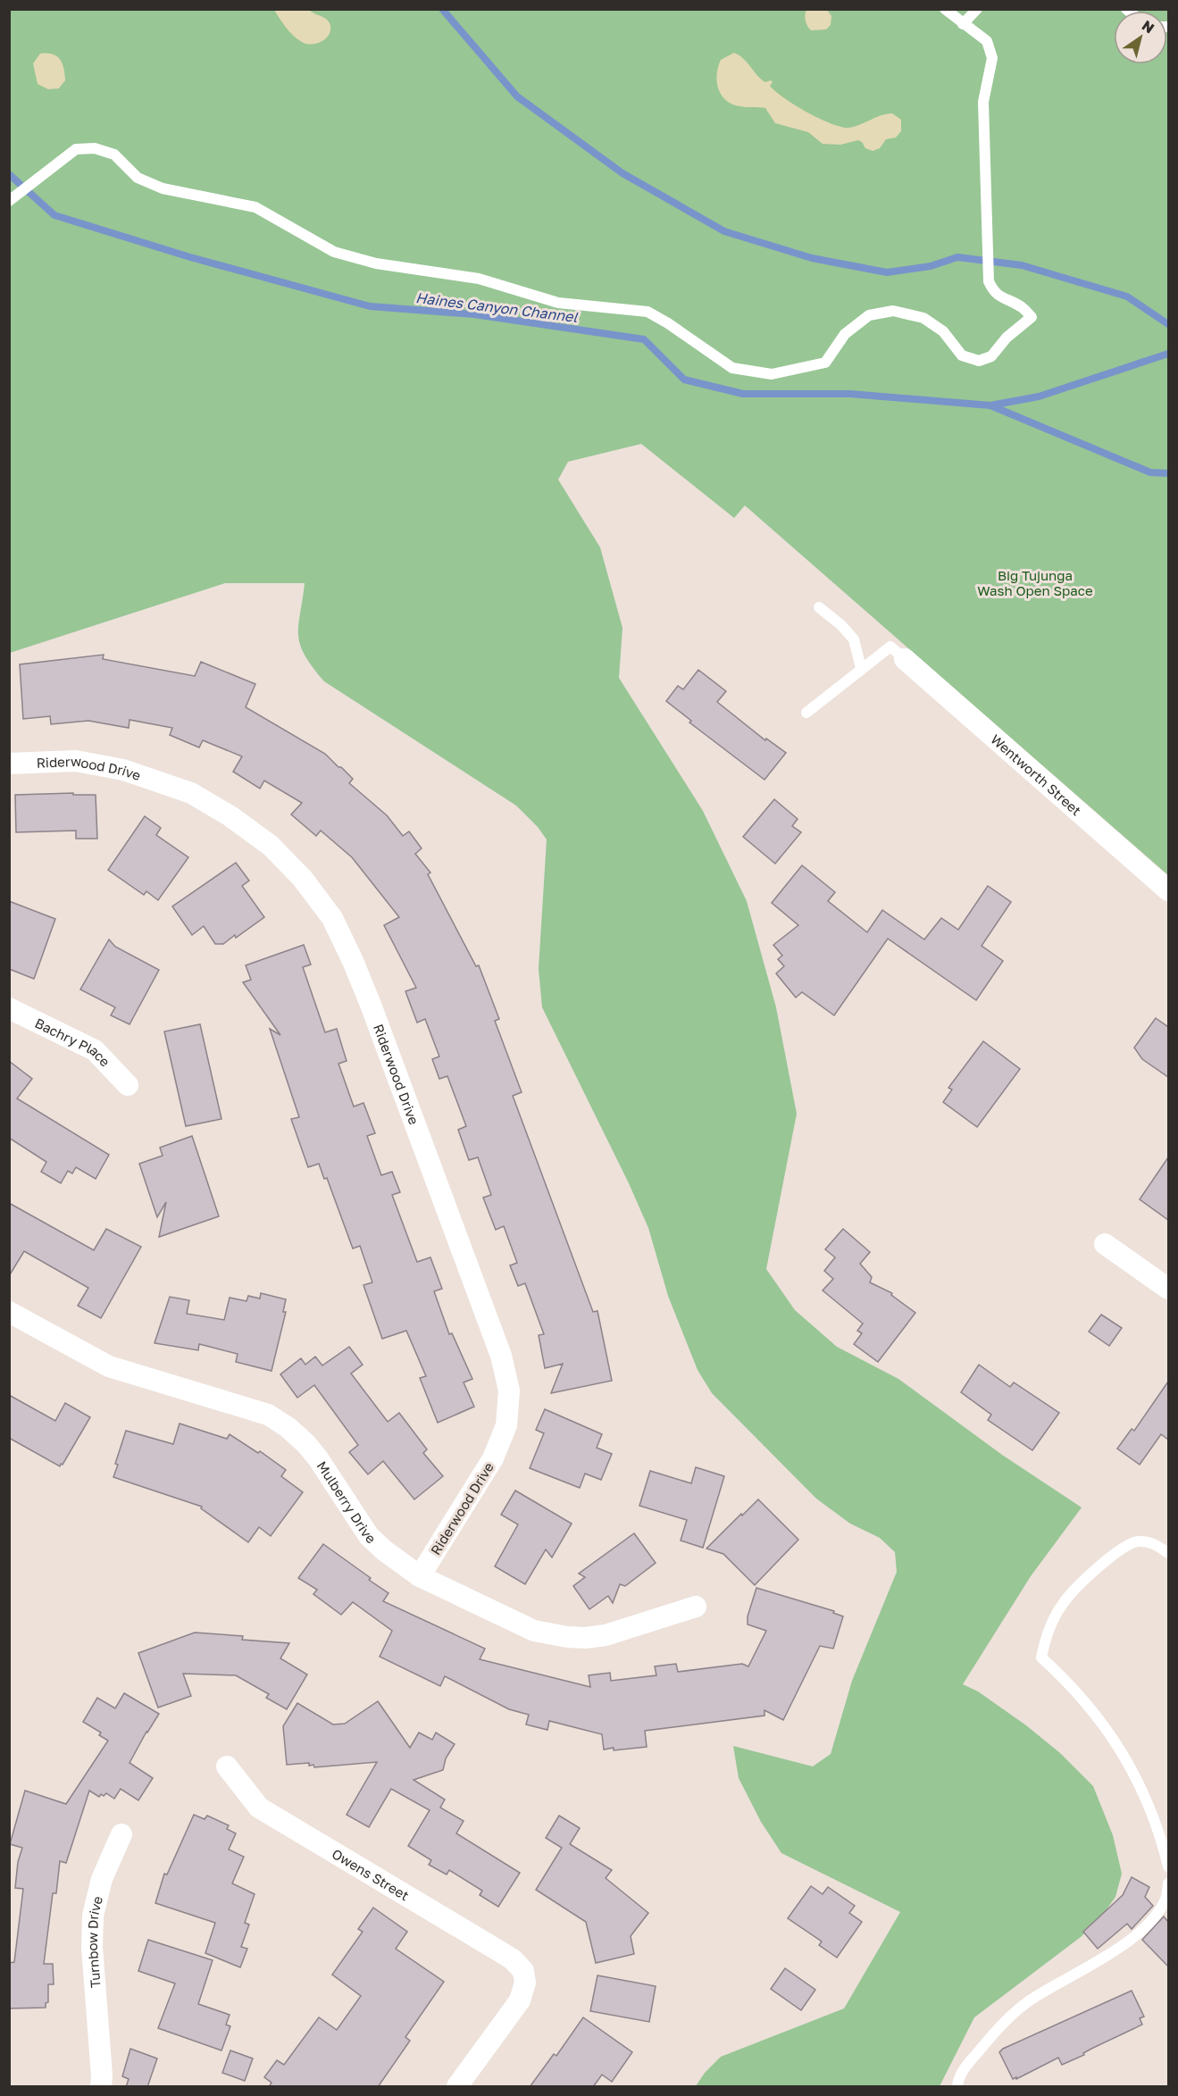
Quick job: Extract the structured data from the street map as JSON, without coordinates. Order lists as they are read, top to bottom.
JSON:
{
  "streets": {
    "street": [
      "Riderwood Drive",
      "Wentworth Street",
      "Bachry Place",
      "Mulberry Drive",
      "Owens Street",
      "Turnbow Drive"
    ]
  },
  "crossings": [
    ["Riderwood Drive", "Mulberry Drive"]
  ],
  "water": ["Haines Canyon Channel"],
  "parks": ["Big Tujunga Wash Open Space"],
  "north": "top right"
}
